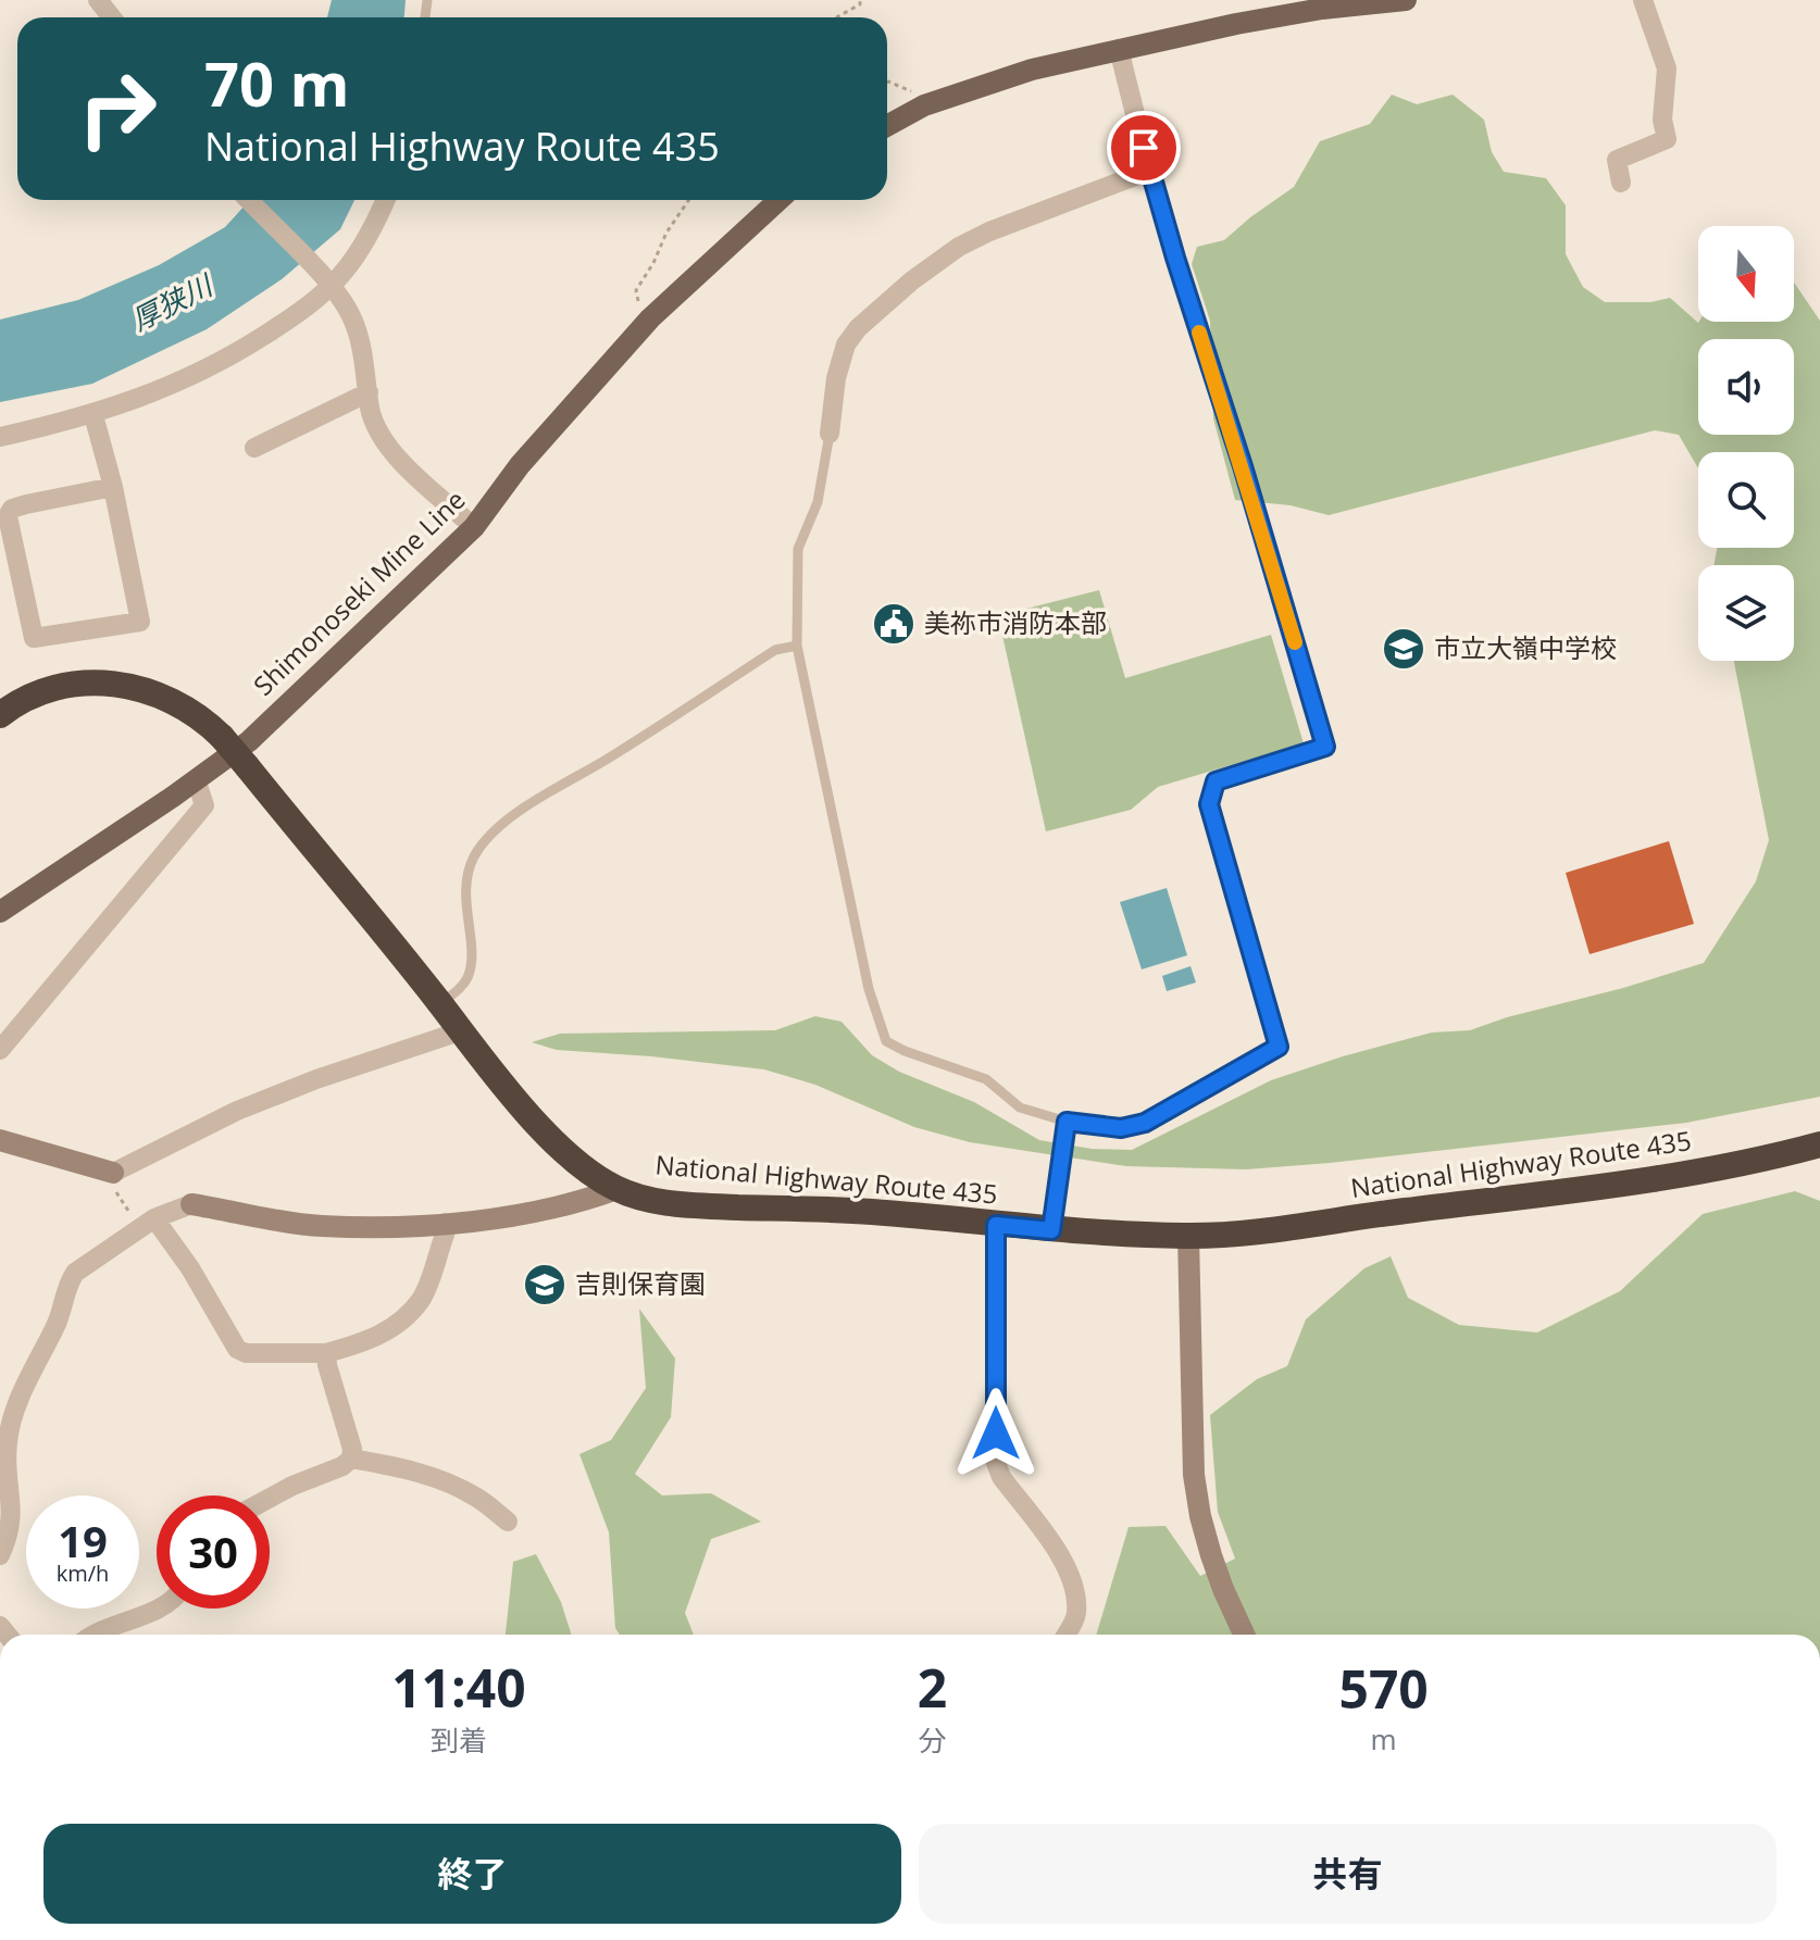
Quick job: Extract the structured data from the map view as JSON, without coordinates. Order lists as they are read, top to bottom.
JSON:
{
  "streets": {
    "highway": ["National Highway Route 435"],
    "main road": ["Shimonoseki Mine Line"]
  },
  "water": ["厚狭川"],
  "places": {
    "public building": ["美祢市消防本部"],
    "school or university": ["市立大嶺中学校", "吉則保育園"]
  },
  "north": "bottom",
  "page": {
    "turn": ["70 m", "National Highway Route 435"],
    "speed": "19 km/h",
    "limit": "30",
    "eta": [
      "11:40",
      "到着",
      "2",
      "分",
      "570",
      "m"
    ],
    "buttons": ["終了", "共有"]
  }
}
